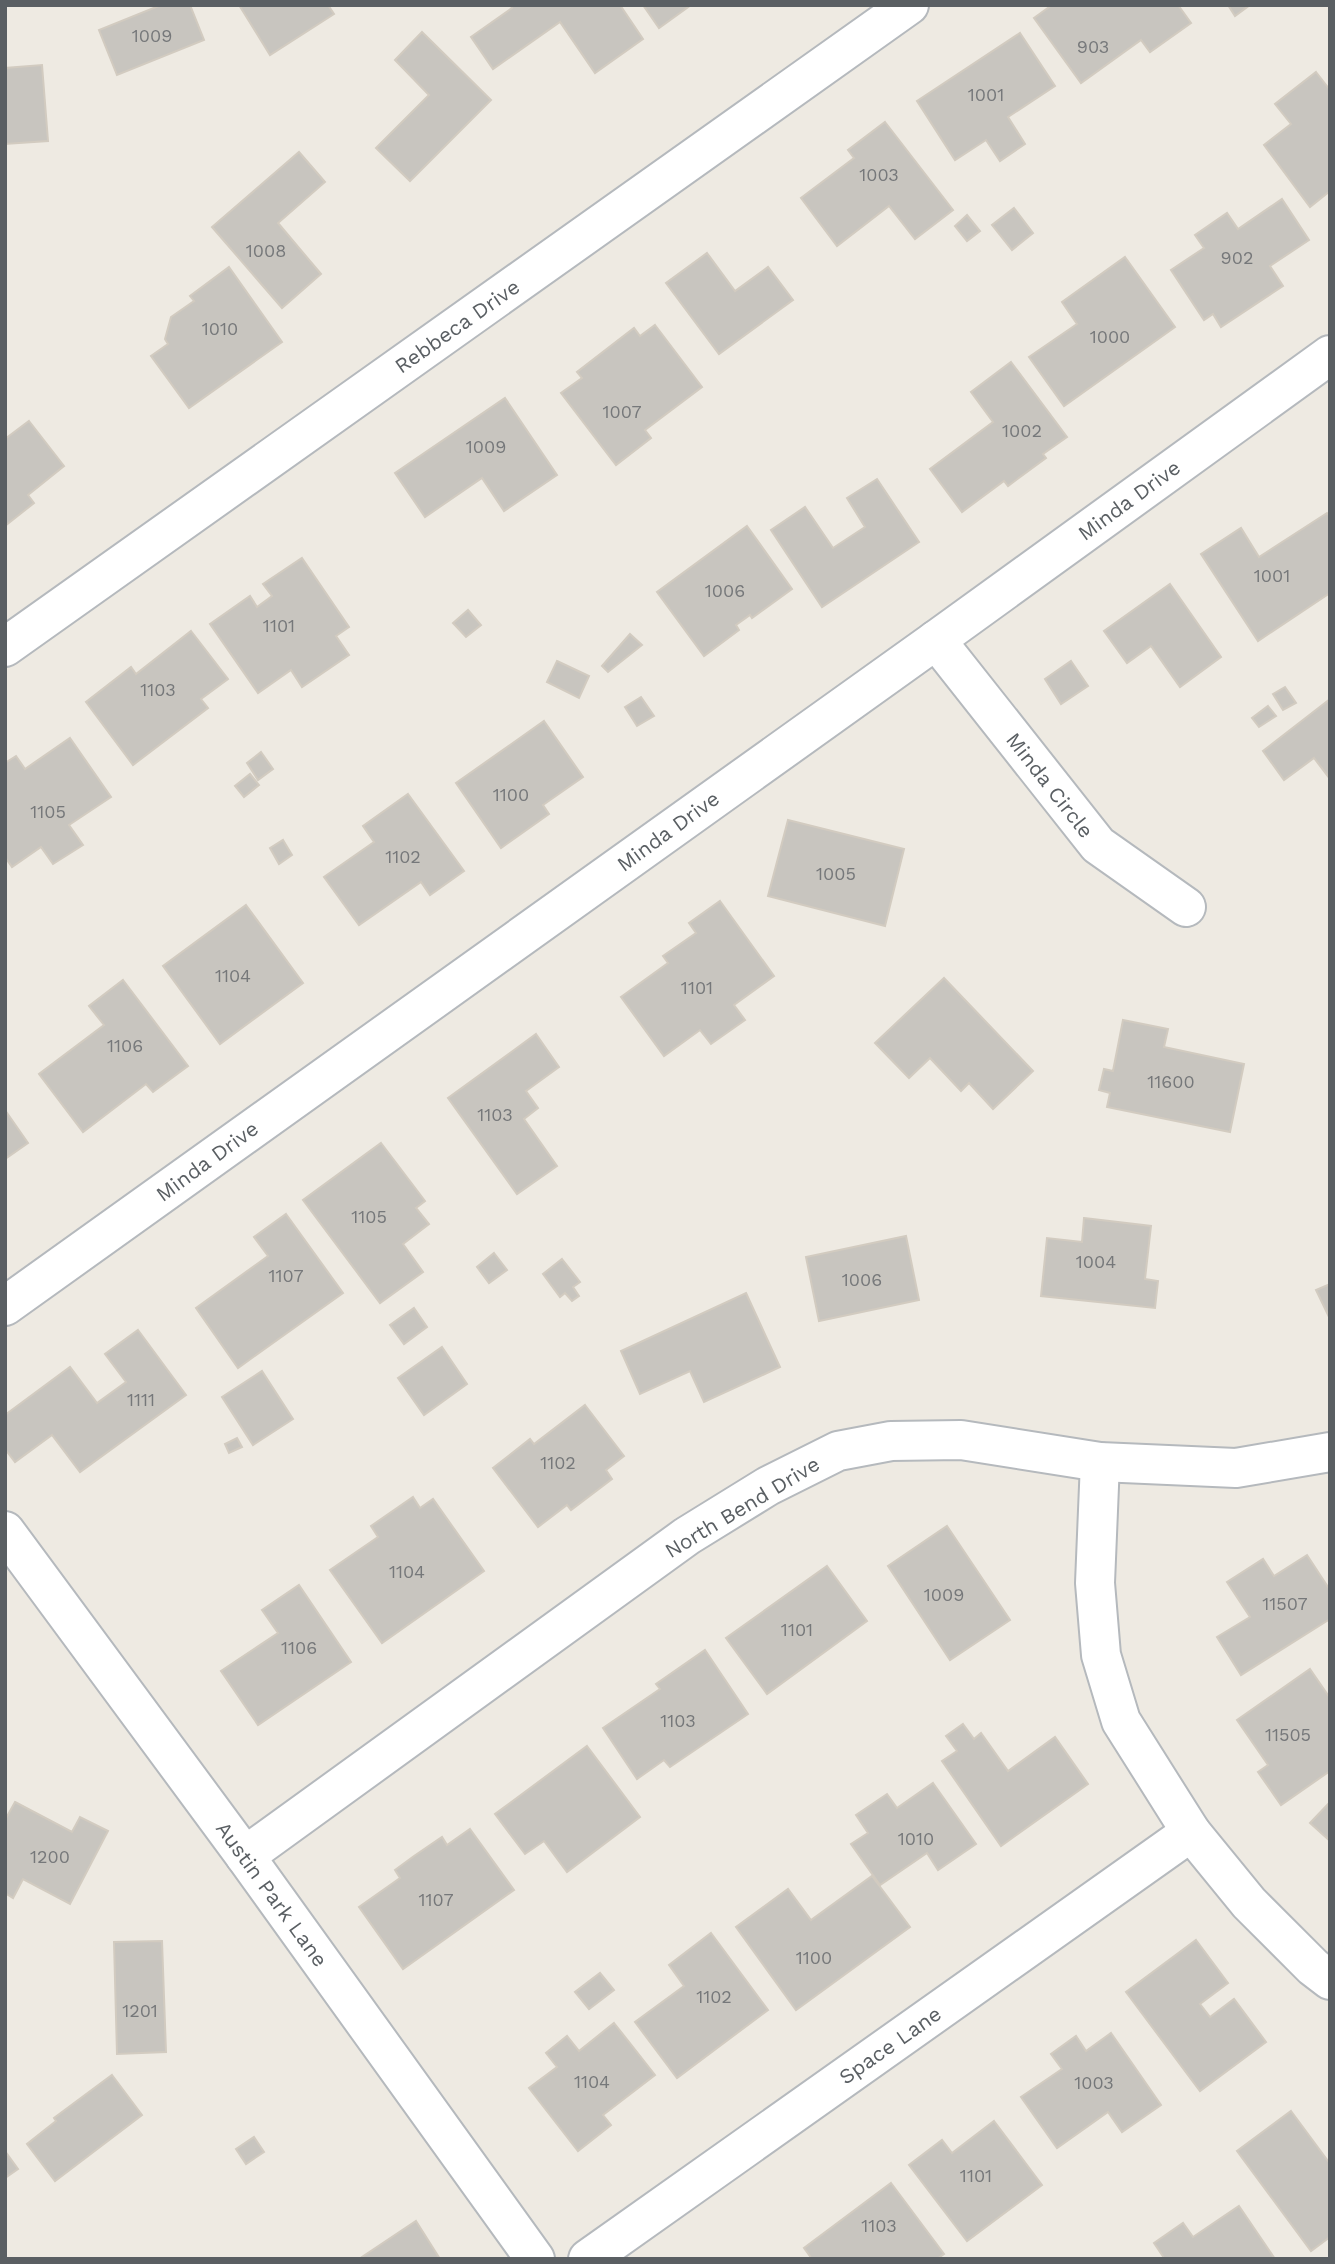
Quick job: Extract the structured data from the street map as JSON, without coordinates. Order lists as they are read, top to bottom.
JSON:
{
  "streets": {
    "street": [
      "Rebbeca Drive",
      "Minda Drive",
      "Minda Circle",
      "North Bend Drive",
      "Austin Park Lane",
      "Space Lane"
    ]
  },
  "crossings": [
    ["Minda Drive", "Minda Circle"],
    ["North Bend Drive", "Austin Park Lane"]
  ],
  "house_numbers": [
    "1009",
    "903",
    "1001",
    "1003",
    "1008",
    "902",
    "1010",
    "1000",
    "1007",
    "1002",
    "1009",
    "1001",
    "1006",
    "1101",
    "1103",
    "1100",
    "1105",
    "1102",
    "1005",
    "1104",
    "1101",
    "1106",
    "11600",
    "1103",
    "1105",
    "1004",
    "1107",
    "1006",
    "1111",
    "1102",
    "1104",
    "1009",
    "11507",
    "1101",
    "1106",
    "1103",
    "11505",
    "1010",
    "1200",
    "1107",
    "1100",
    "1102",
    "1201",
    "1104",
    "1003",
    "1101",
    "1103"
  ]
}
